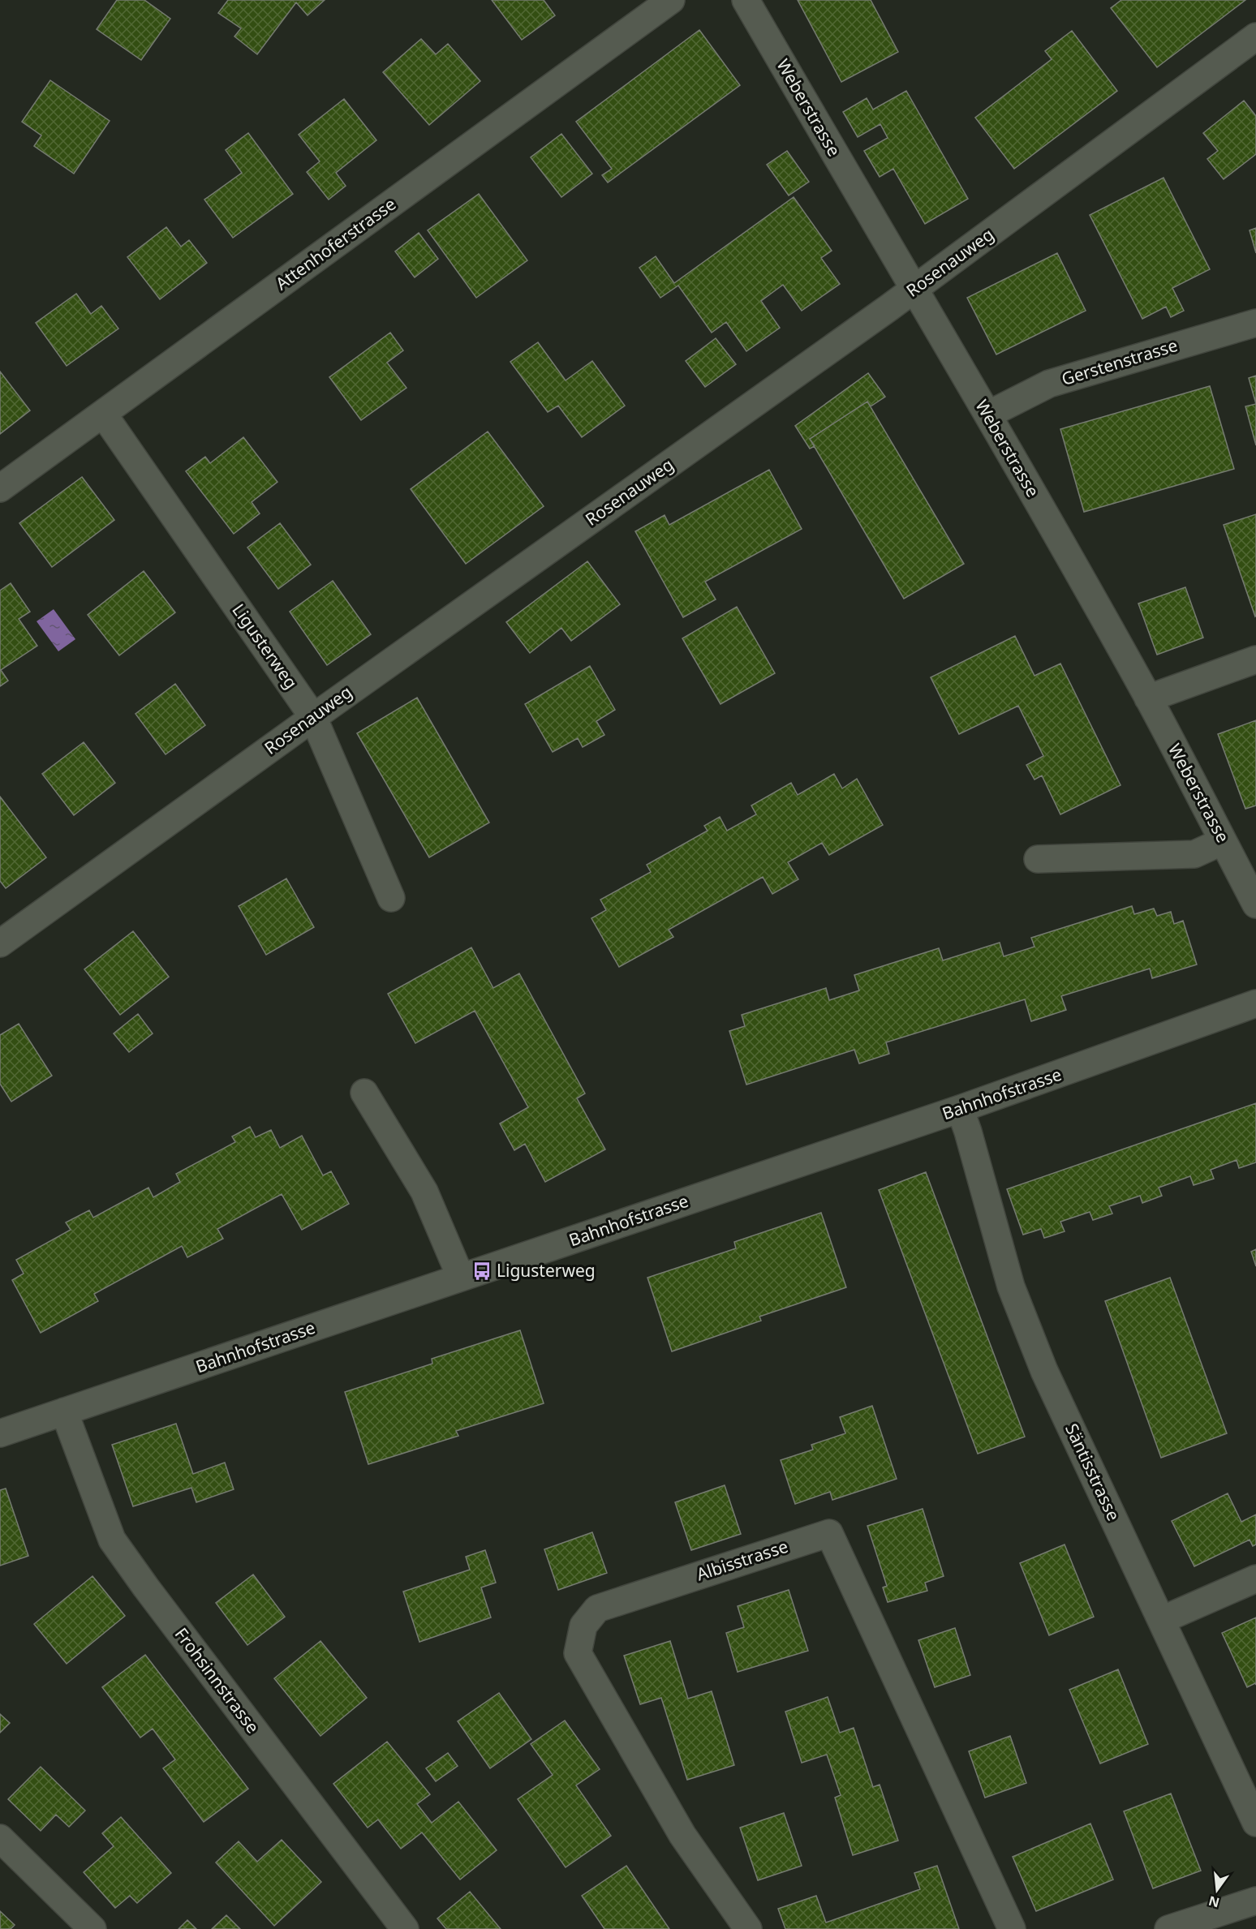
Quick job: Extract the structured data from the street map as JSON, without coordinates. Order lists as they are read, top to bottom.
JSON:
{
  "streets": {
    "street": [
      "Weberstrasse",
      "Attenhoferstrasse",
      "Rosenauweg",
      "Gerstenstrasse",
      "Ligusterweg",
      "Bahnhofstrasse",
      "Säntisstrasse",
      "Albisstrasse",
      "Frohsinnstrasse"
    ]
  },
  "crossings": [
    ["Weberstrasse", "Rosenauweg"],
    ["Weberstrasse", "Gerstenstrasse"],
    ["Attenhoferstrasse", "Ligusterweg"],
    ["Rosenauweg", "Ligusterweg"],
    ["Bahnhofstrasse", "Säntisstrasse"],
    ["Bahnhofstrasse", "Frohsinnstrasse"]
  ],
  "places": {
    "bus stop": ["Ligusterweg"]
  },
  "north": "bottom"
}
